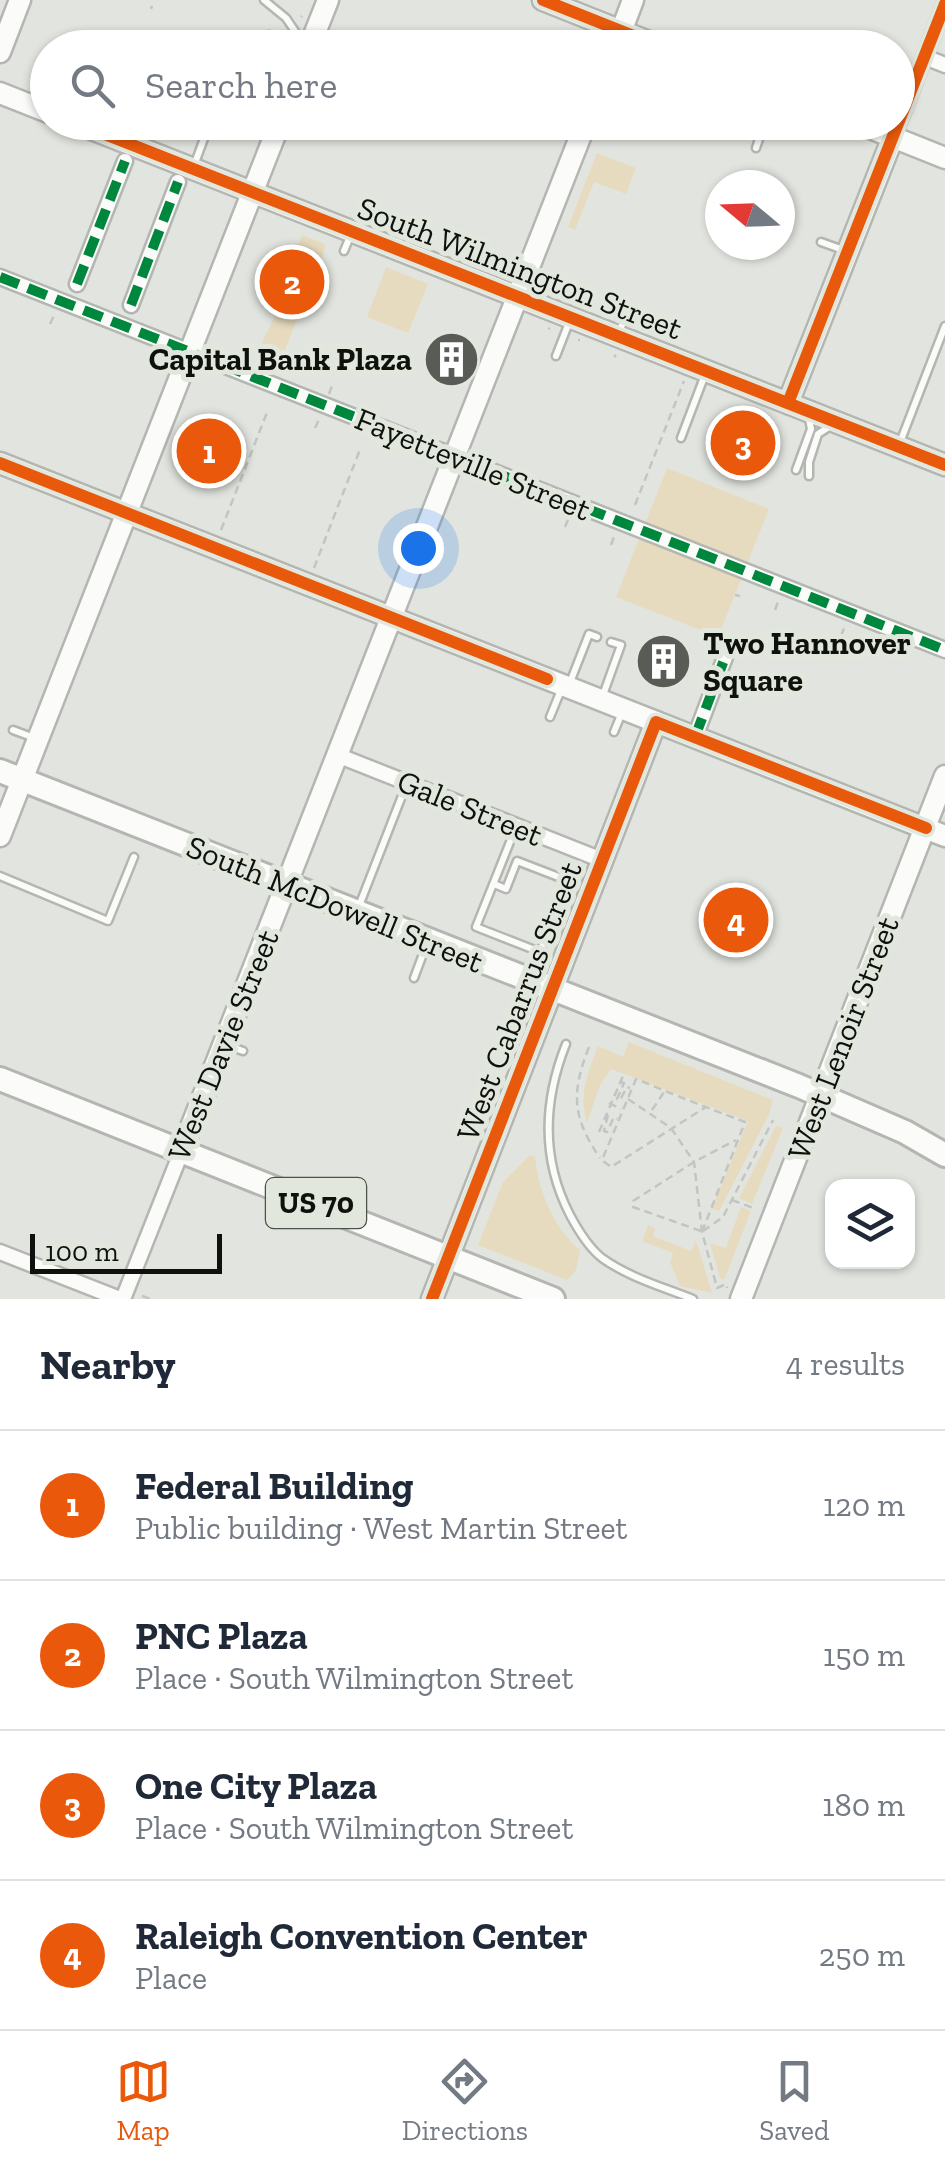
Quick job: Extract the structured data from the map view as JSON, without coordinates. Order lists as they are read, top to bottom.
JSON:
{
  "streets": {
    "main road": ["South McDowell Street", "US 70"],
    "street": [
      "South Wilmington Street",
      "Fayetteville Street",
      "Gale Street",
      "West Cabarrus Street",
      "West Lenoir Street",
      "West Davie Street"
    ]
  },
  "crossings": [
    ["South Wilmington Street", "West Davie Street"],
    ["Fayetteville Street", "West Davie Street"],
    ["Gale Street", "West Cabarrus Street"],
    ["Gale Street", "West Davie Street"],
    ["South McDowell Street", "West Cabarrus Street"],
    ["South McDowell Street", "West Lenoir Street"],
    ["South McDowell Street", "West Davie Street"],
    ["West Cabarrus Street", "US 70"],
    ["West Davie Street", "US 70"]
  ],
  "places": {
    "building": ["Capital Bank Plaza", "Two Hannover Square"]
  },
  "scale_bar": "100 m",
  "north": "left",
  "page": {
    "search": "Search here",
    "pins": [
      "2",
      "3",
      "1",
      "4"
    ],
    "scale": "100 m",
    "heading": ["Nearby", "4 results"],
    "list": [
      {
        "mark": "1",
        "name": "Federal Building",
        "note": "Public building · West Martin Street",
        "value": "120 m"
      },
      {
        "mark": "2",
        "name": "PNC Plaza",
        "note": "Place · South Wilmington Street",
        "value": "150 m"
      },
      {
        "mark": "3",
        "name": "One City Plaza",
        "note": "Place · South Wilmington Street",
        "value": "180 m"
      },
      {
        "mark": "4",
        "name": "Raleigh Convention Center",
        "note": "Place",
        "value": "250 m"
      }
    ],
    "nav": ["Map", "Directions", "Saved"]
  }
}
